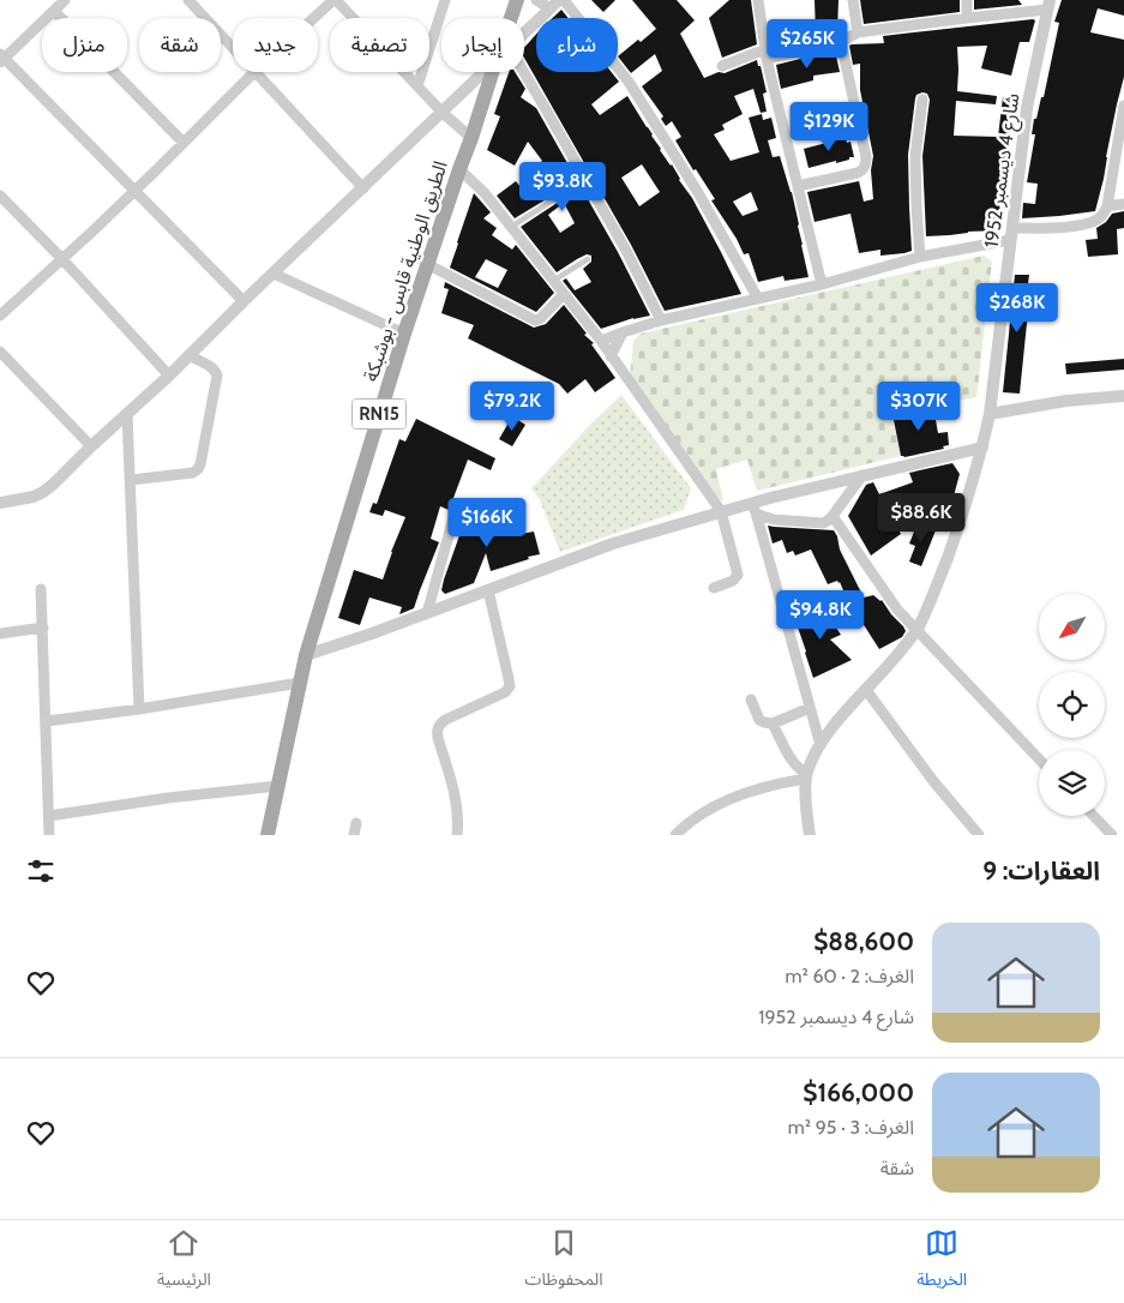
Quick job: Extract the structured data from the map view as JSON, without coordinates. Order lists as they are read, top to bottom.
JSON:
{
  "streets": {
    "main road": ["الطريق الوطنية قابس - بوشبكة", "RN15"],
    "street": ["شارع 4 ديسمبر 1952"]
  },
  "north": "bottom left",
  "page": {
    "chip": [
      "شراء",
      "إيجار",
      "تصفية",
      "جديد",
      "شقة",
      "منزل"
    ],
    "price": [
      "$265K",
      "$129K",
      "$93.8K",
      "$268K",
      "$79.2K",
      "$307K",
      "$88.6K",
      "$166K",
      "$94.8K"
    ],
    "heading": "العقارات: 9",
    "list": [
      {
        "name": "$88,600",
        "note": "الغرف: 2 · 60 m² · شارع 4 ديسمبر 1952"
      },
      {
        "name": "$166,000",
        "note": "الغرف: 3 · 95 m² · شقة"
      }
    ],
    "tabs": ["الخريطة", "المحفوظات", "الرئيسية"]
  }
}
